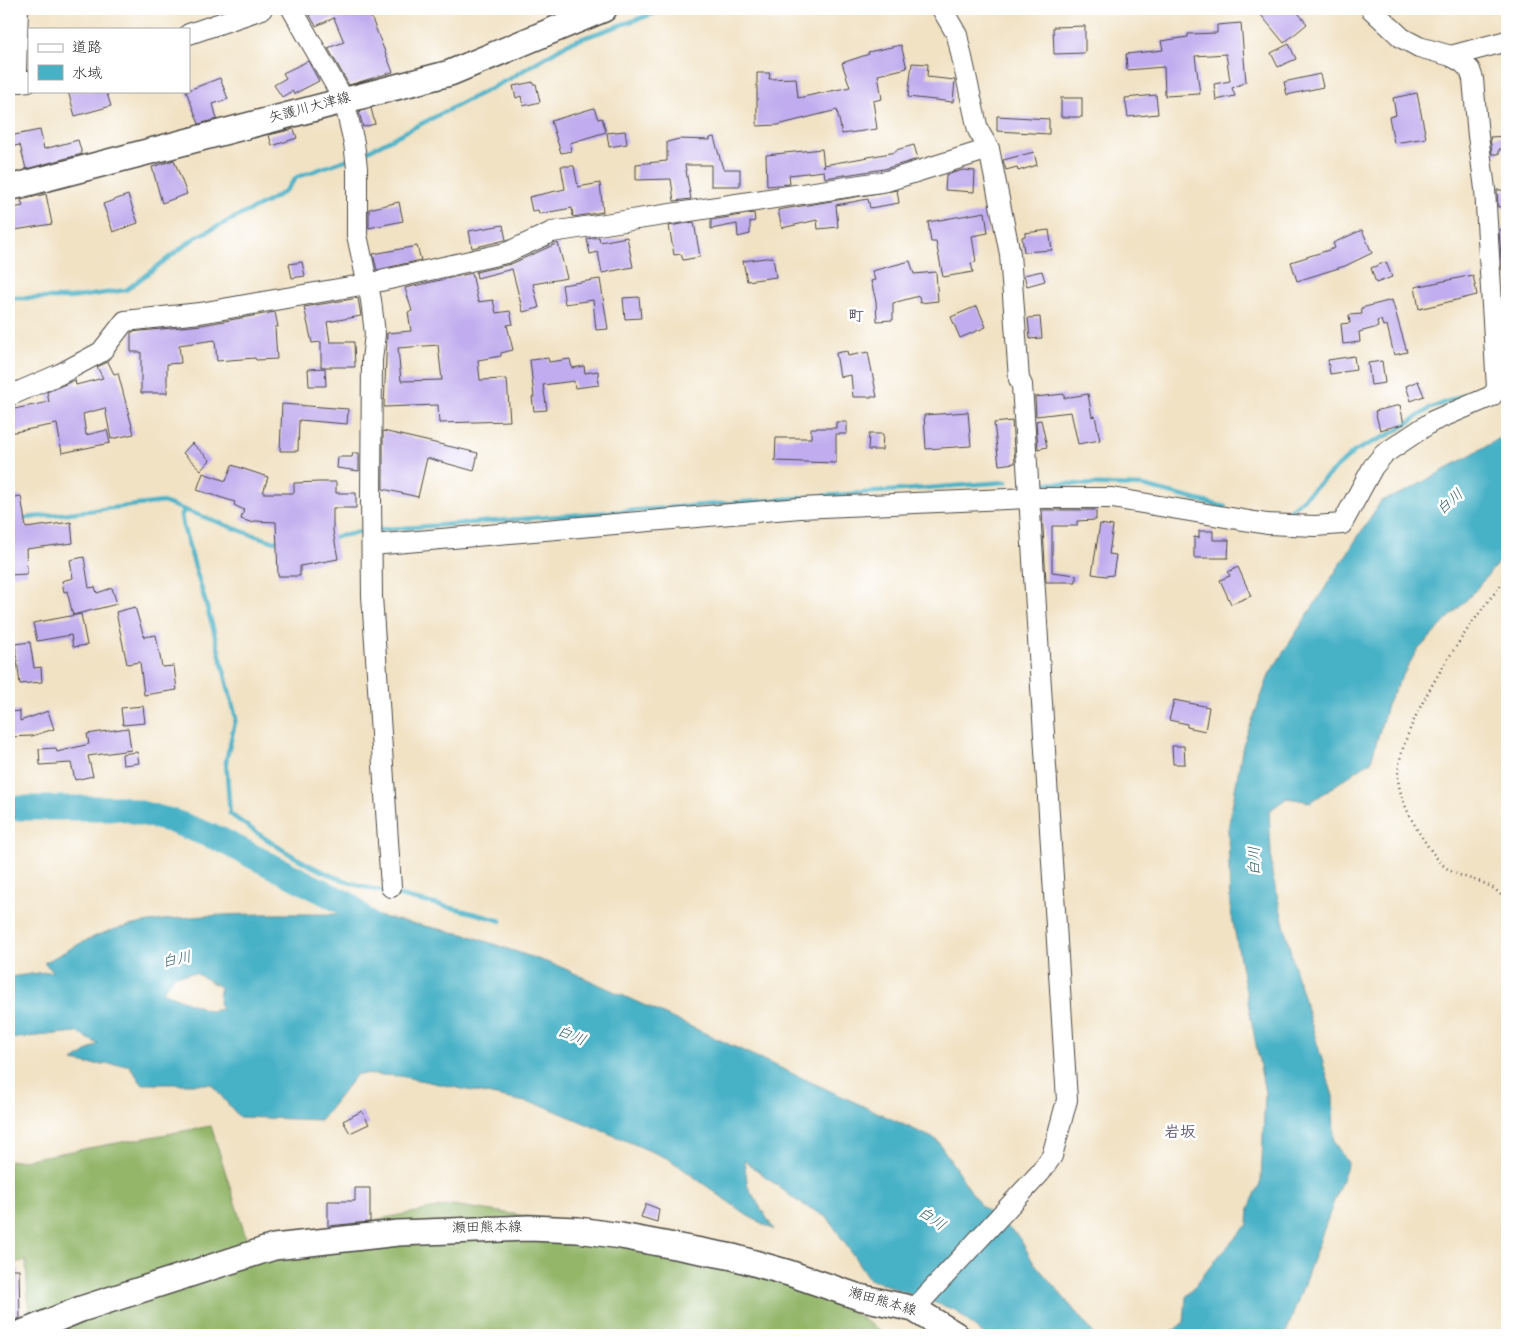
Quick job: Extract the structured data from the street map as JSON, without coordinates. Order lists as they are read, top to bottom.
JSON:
{
  "streets": {
    "main road": ["矢護川大津線", "瀬田熊本線"]
  },
  "districts": ["町", "岩坂"],
  "water": ["白川"],
  "legend": ["道路", "水域"]
}
